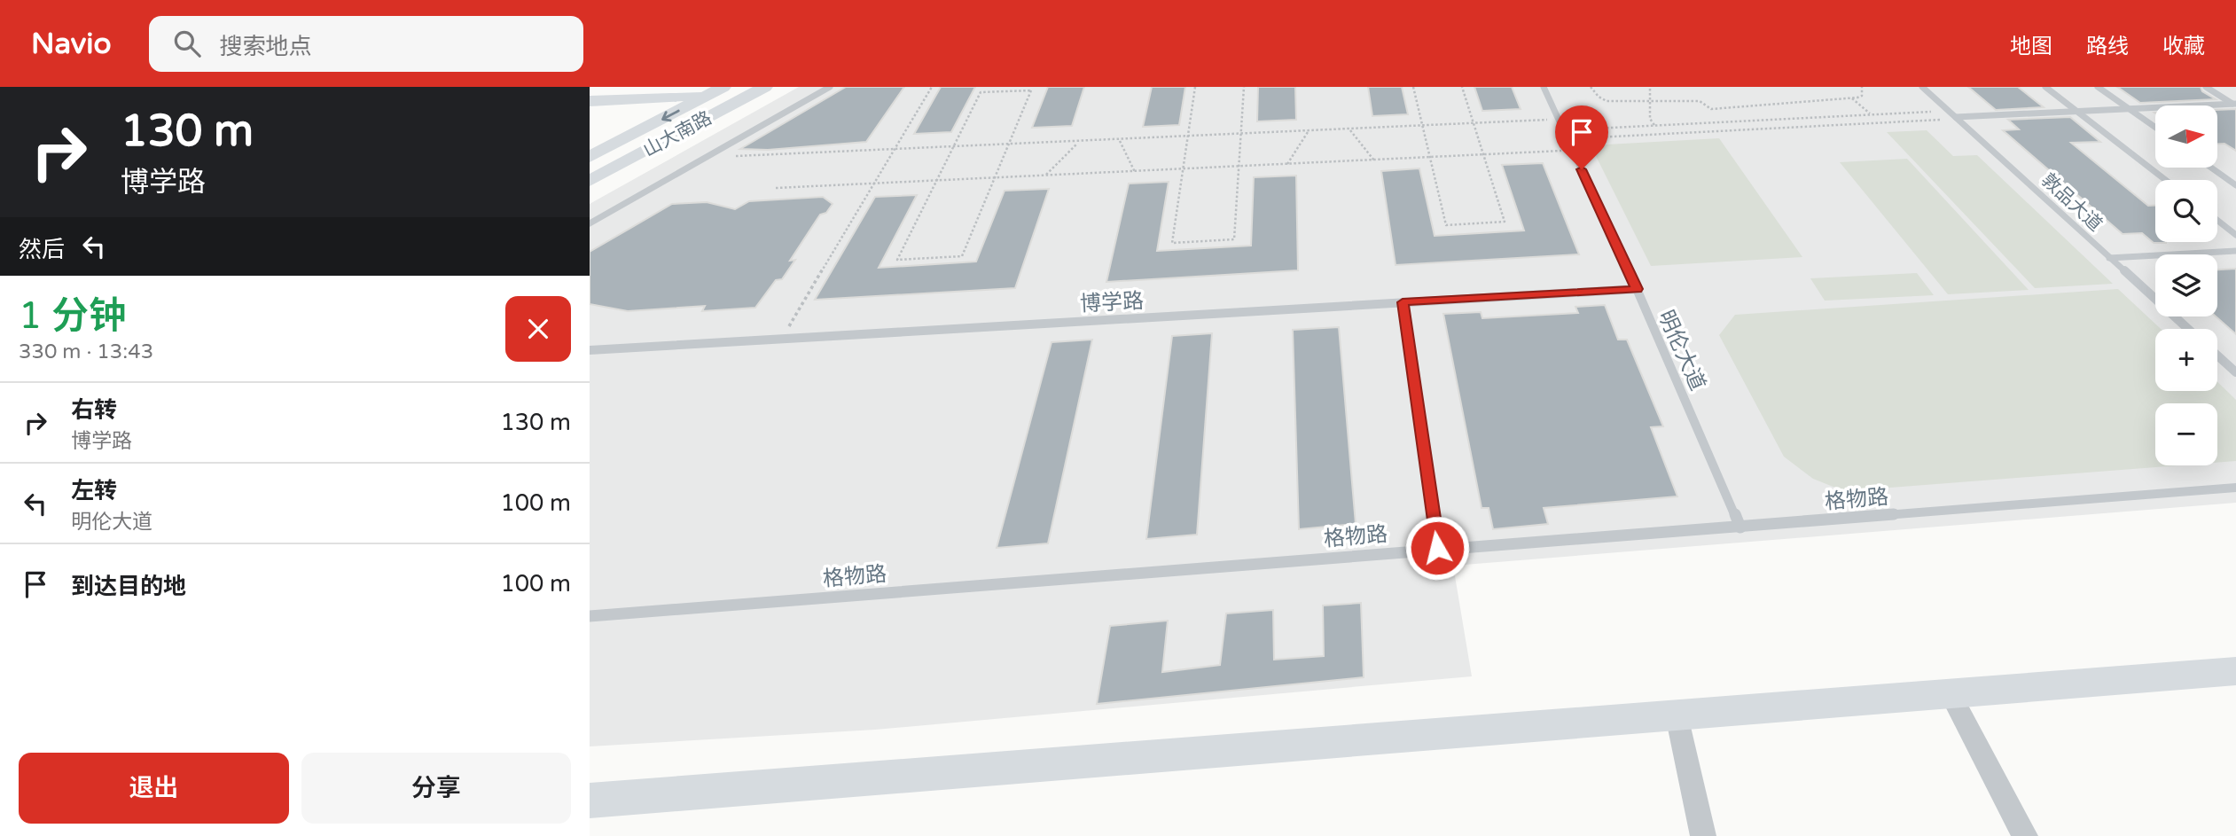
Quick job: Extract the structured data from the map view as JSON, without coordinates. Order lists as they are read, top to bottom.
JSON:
{
  "streets": {
    "main road": ["山大南路"],
    "lane": [
      "敦品大道",
      "博学路",
      "明伦大道",
      "格物路"
    ]
  },
  "crossings": [
    ["博学路", "明伦大道"],
    ["明伦大道", "格物路"]
  ],
  "north": "right",
  "page": {
    "header": "Navio",
    "search": "搜索地点",
    "nav": ["地图", "路线", "收藏"],
    "turn": ["130 m", "博学路"],
    "map_buttons": ["+", "−"],
    "then": "然后",
    "heading": ["1 分钟", "330 m · 13:43"],
    "list": [
      {
        "name": "右转",
        "note": "博学路",
        "value": "130 m"
      },
      {
        "name": "左转",
        "note": "明伦大道",
        "value": "100 m"
      },
      {
        "name": "到达目的地",
        "value": "100 m"
      }
    ],
    "buttons": ["退出", "分享"]
  }
}
